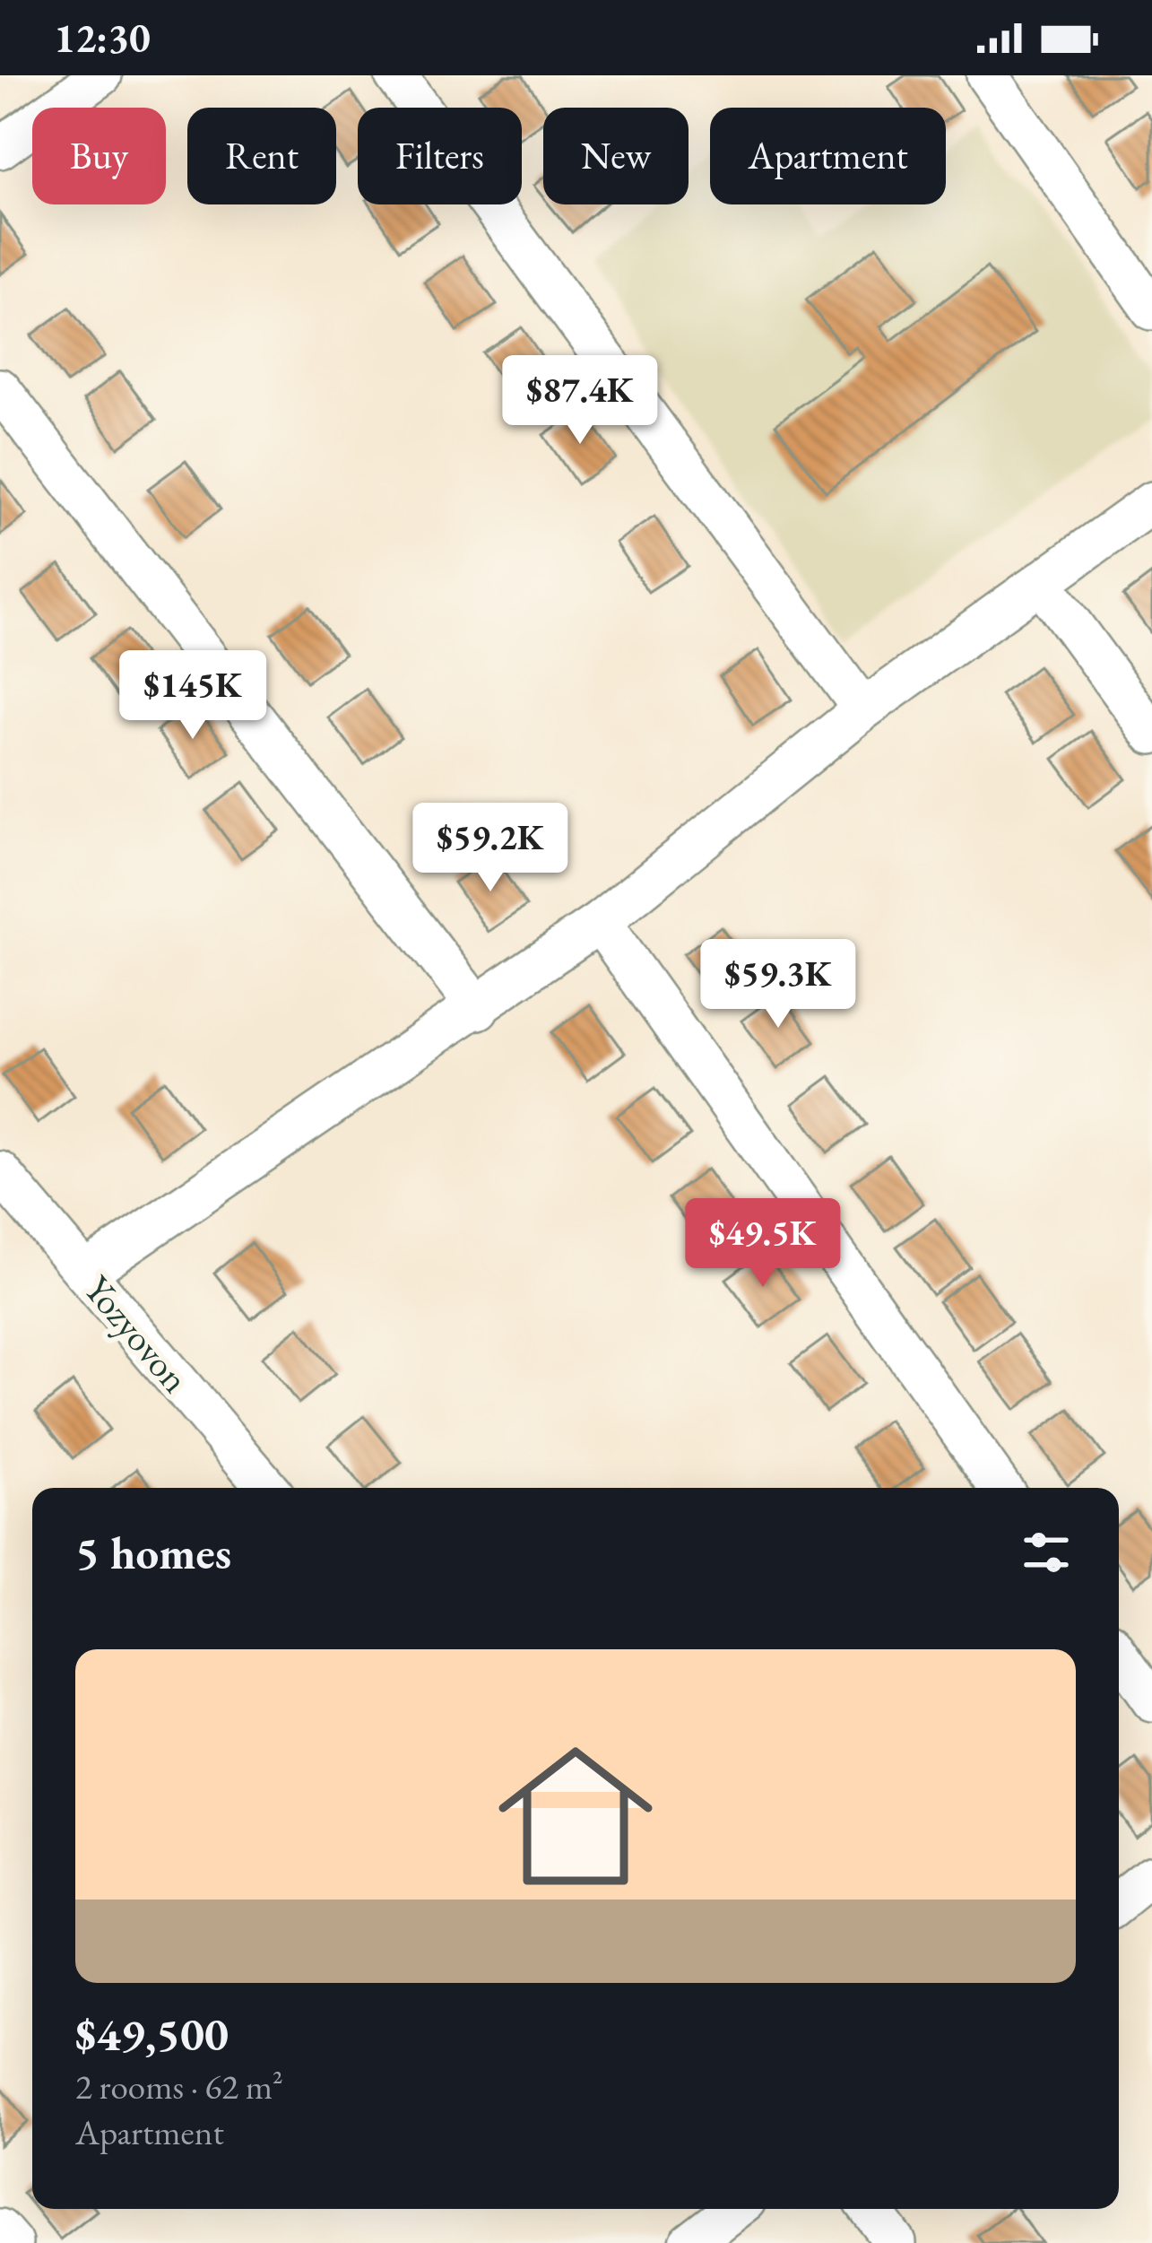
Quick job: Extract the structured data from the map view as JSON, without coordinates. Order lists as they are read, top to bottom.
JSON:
{
  "streets": {
    "street": ["Yozyovon"]
  },
  "page": {
    "status": "12:30",
    "chip": [
      "Buy",
      "Rent",
      "Filters",
      "New",
      "Apartment"
    ],
    "price": [
      "$87.4K",
      "$145K",
      "$59.2K",
      "$59.3K",
      "$49.5K"
    ],
    "heading": "5 homes",
    "list": [
      {
        "name": "$49,500",
        "note": "2 rooms · 62 m² · Apartment"
      }
    ]
  }
}
